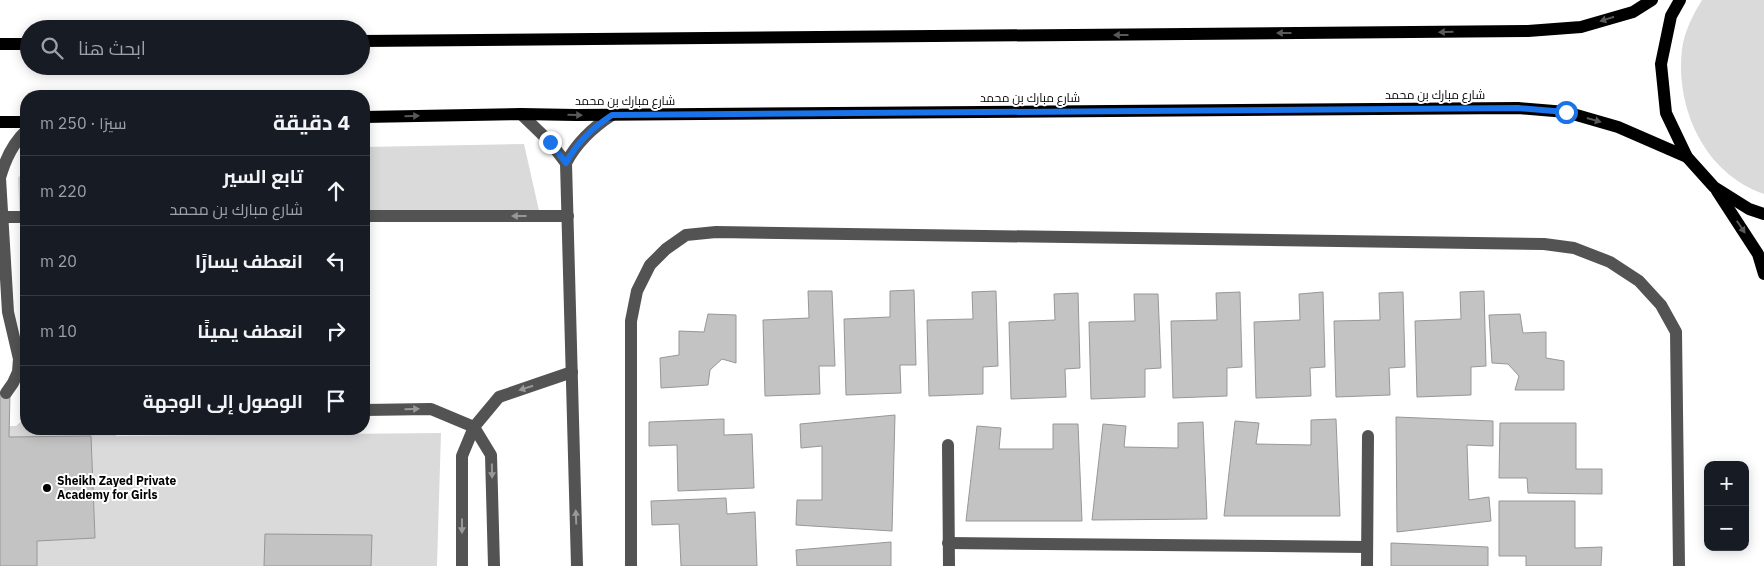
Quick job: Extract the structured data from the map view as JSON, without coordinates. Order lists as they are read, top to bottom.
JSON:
{
  "streets": {
    "main road": ["شارع مبارك بن محمد"]
  },
  "places": ["Sheikh Zayed Private Academy for Girls"],
  "page": {
    "search": "ابحث هنا",
    "heading": ["4 دقيقة", "سيرًا · 250 m"],
    "list": [
      ["تابع السير", "شارع مبارك بن محمد", "220 m"],
      ["انعطف يسارًا", "20 m"],
      ["انعطف يمينًا", "10 m"],
      "الوصول إلى الوجهة"
    ],
    "map_buttons": ["+", "−"]
  }
}
